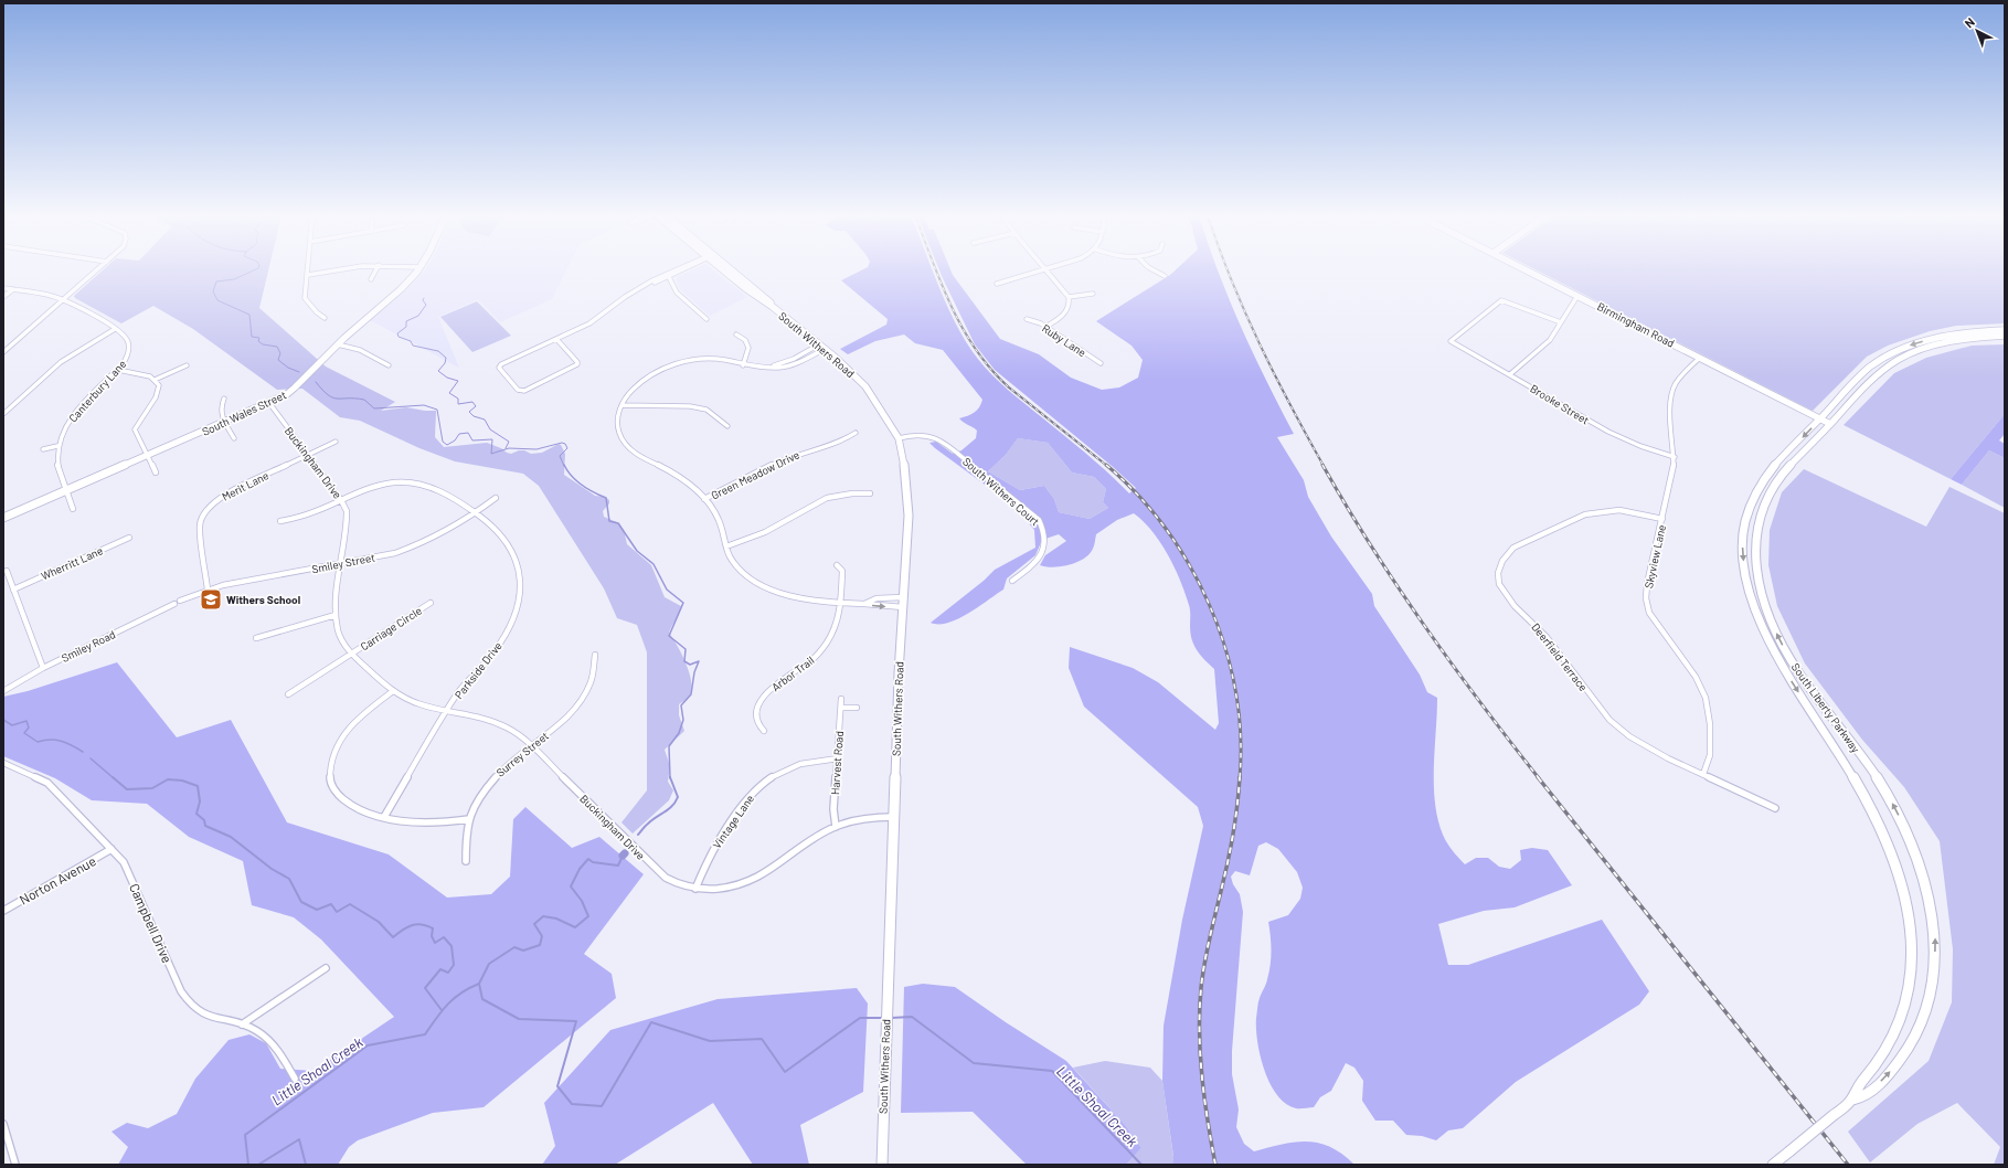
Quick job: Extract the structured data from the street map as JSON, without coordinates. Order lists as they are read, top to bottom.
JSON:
{
  "streets": {
    "main road": [
      "Birmingham Road",
      "South Withers Road",
      "South Wales Street",
      "South Liberty Parkway"
    ],
    "street": [
      "Ruby Lane",
      "Canterbury Lane",
      "Brooke Street",
      "Buckingham Drive",
      "Green Meadow Drive",
      "Merit Lane",
      "South Withers Court",
      "Skyview Lane",
      "Wherritt Lane",
      "Smiley Street",
      "Carriage Circle",
      "Smiley Road",
      "Deerfield Terrace",
      "Parkside Drive",
      "Arbor Trail",
      "Surrey Street",
      "Harvest Road",
      "Vintage Lane",
      "Norton Avenue",
      "Campbell Drive"
    ]
  },
  "crossings": [
    ["Birmingham Road", "Skyview Lane"],
    ["Birmingham Road", "South Liberty Parkway"],
    ["South Withers Road", "Buckingham Drive"],
    ["South Withers Road", "South Withers Court"],
    ["Canterbury Lane", "South Wales Street"],
    ["Brooke Street", "Skyview Lane"],
    ["South Wales Street", "Buckingham Drive"],
    ["Buckingham Drive", "Merit Lane"],
    ["Buckingham Drive", "Smiley Street"],
    ["Buckingham Drive", "Carriage Circle"],
    ["Buckingham Drive", "Parkside Drive"],
    ["Buckingham Drive", "Surrey Street"],
    ["Buckingham Drive", "Harvest Road"],
    ["Buckingham Drive", "Vintage Lane"],
    ["Merit Lane", "Smiley Street"],
    ["Skyview Lane", "Deerfield Terrace"],
    ["Smiley Street", "Smiley Road"],
    ["Smiley Street", "Parkside Drive"],
    ["Harvest Road", "Vintage Lane"],
    ["Norton Avenue", "Campbell Drive"]
  ],
  "water": ["Little Shoal Creek"],
  "places": {
    "school or university": ["Withers School"]
  },
  "north": "top left"
}
